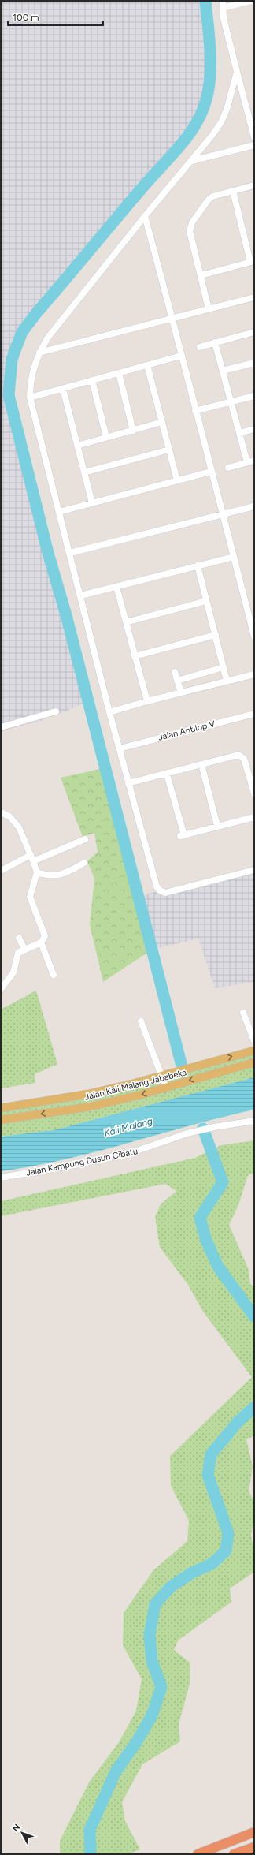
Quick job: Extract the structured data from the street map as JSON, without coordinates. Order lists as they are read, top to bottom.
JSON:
{
  "streets": {
    "main road": ["Jalan Kali Malang Jababeka"],
    "street": ["Jalan Antilop V", "Jalan Kampung Dusun Cibatu"]
  },
  "water": ["Kali Malang"],
  "scale_bar": "100 m",
  "north": "top left"
}
